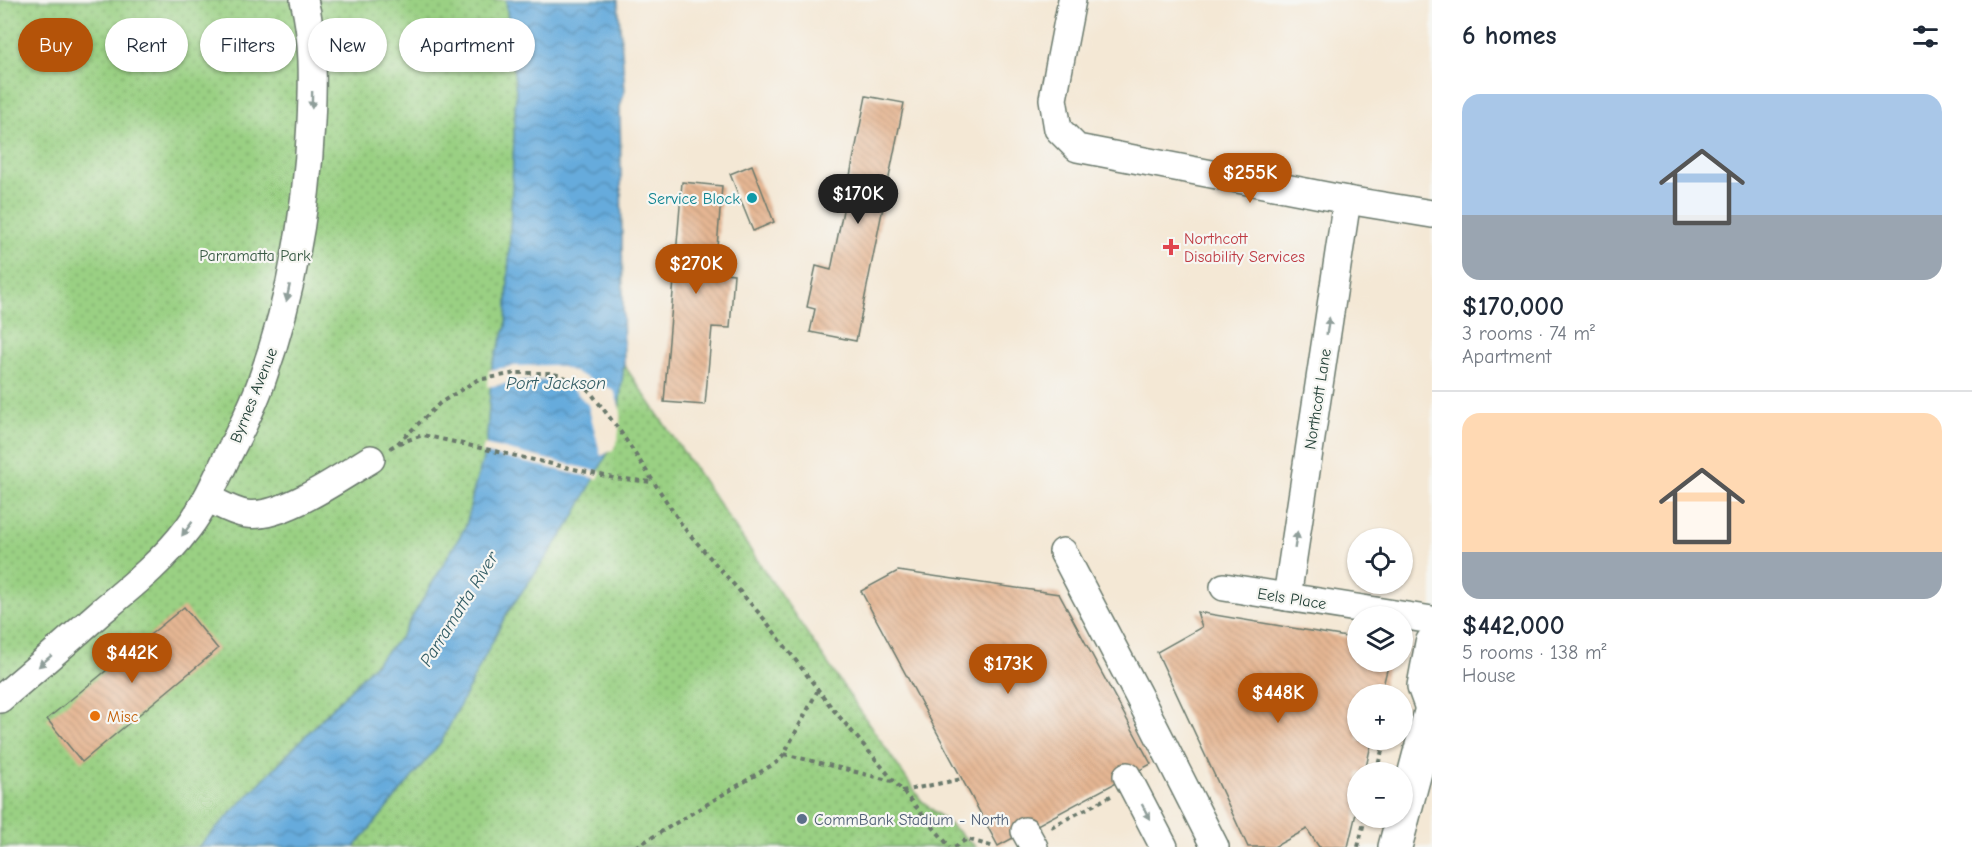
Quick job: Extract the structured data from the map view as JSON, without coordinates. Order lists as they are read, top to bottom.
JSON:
{
  "streets": {
    "street": ["Byrnes Avenue", "Northcott Lane", "Eels Place"]
  },
  "crossings": [
    ["Northcott Lane", "Eels Place"]
  ],
  "one_way": ["Byrnes Avenue", "Northcott Lane"],
  "water": ["Port Jackson", "Parramatta River"],
  "parks": ["Parramatta Park"],
  "places": {
    "other": ["Service Block", "Misc", "CommBank Stadium - North"],
    "health": ["Northcott Disability Services"]
  },
  "page": {
    "heading": "6 homes",
    "chip": [
      "Buy",
      "Rent",
      "Filters",
      "New",
      "Apartment"
    ],
    "list": [
      {
        "name": "$170,000",
        "note": "3 rooms · 74 m² · Apartment"
      },
      {
        "name": "$442,000",
        "note": "5 rooms · 138 m² · House"
      }
    ],
    "price": [
      "$255K",
      "$170K",
      "$270K",
      "$442K",
      "$173K",
      "$448K"
    ],
    "map_buttons": ["+", "−"]
  }
}
